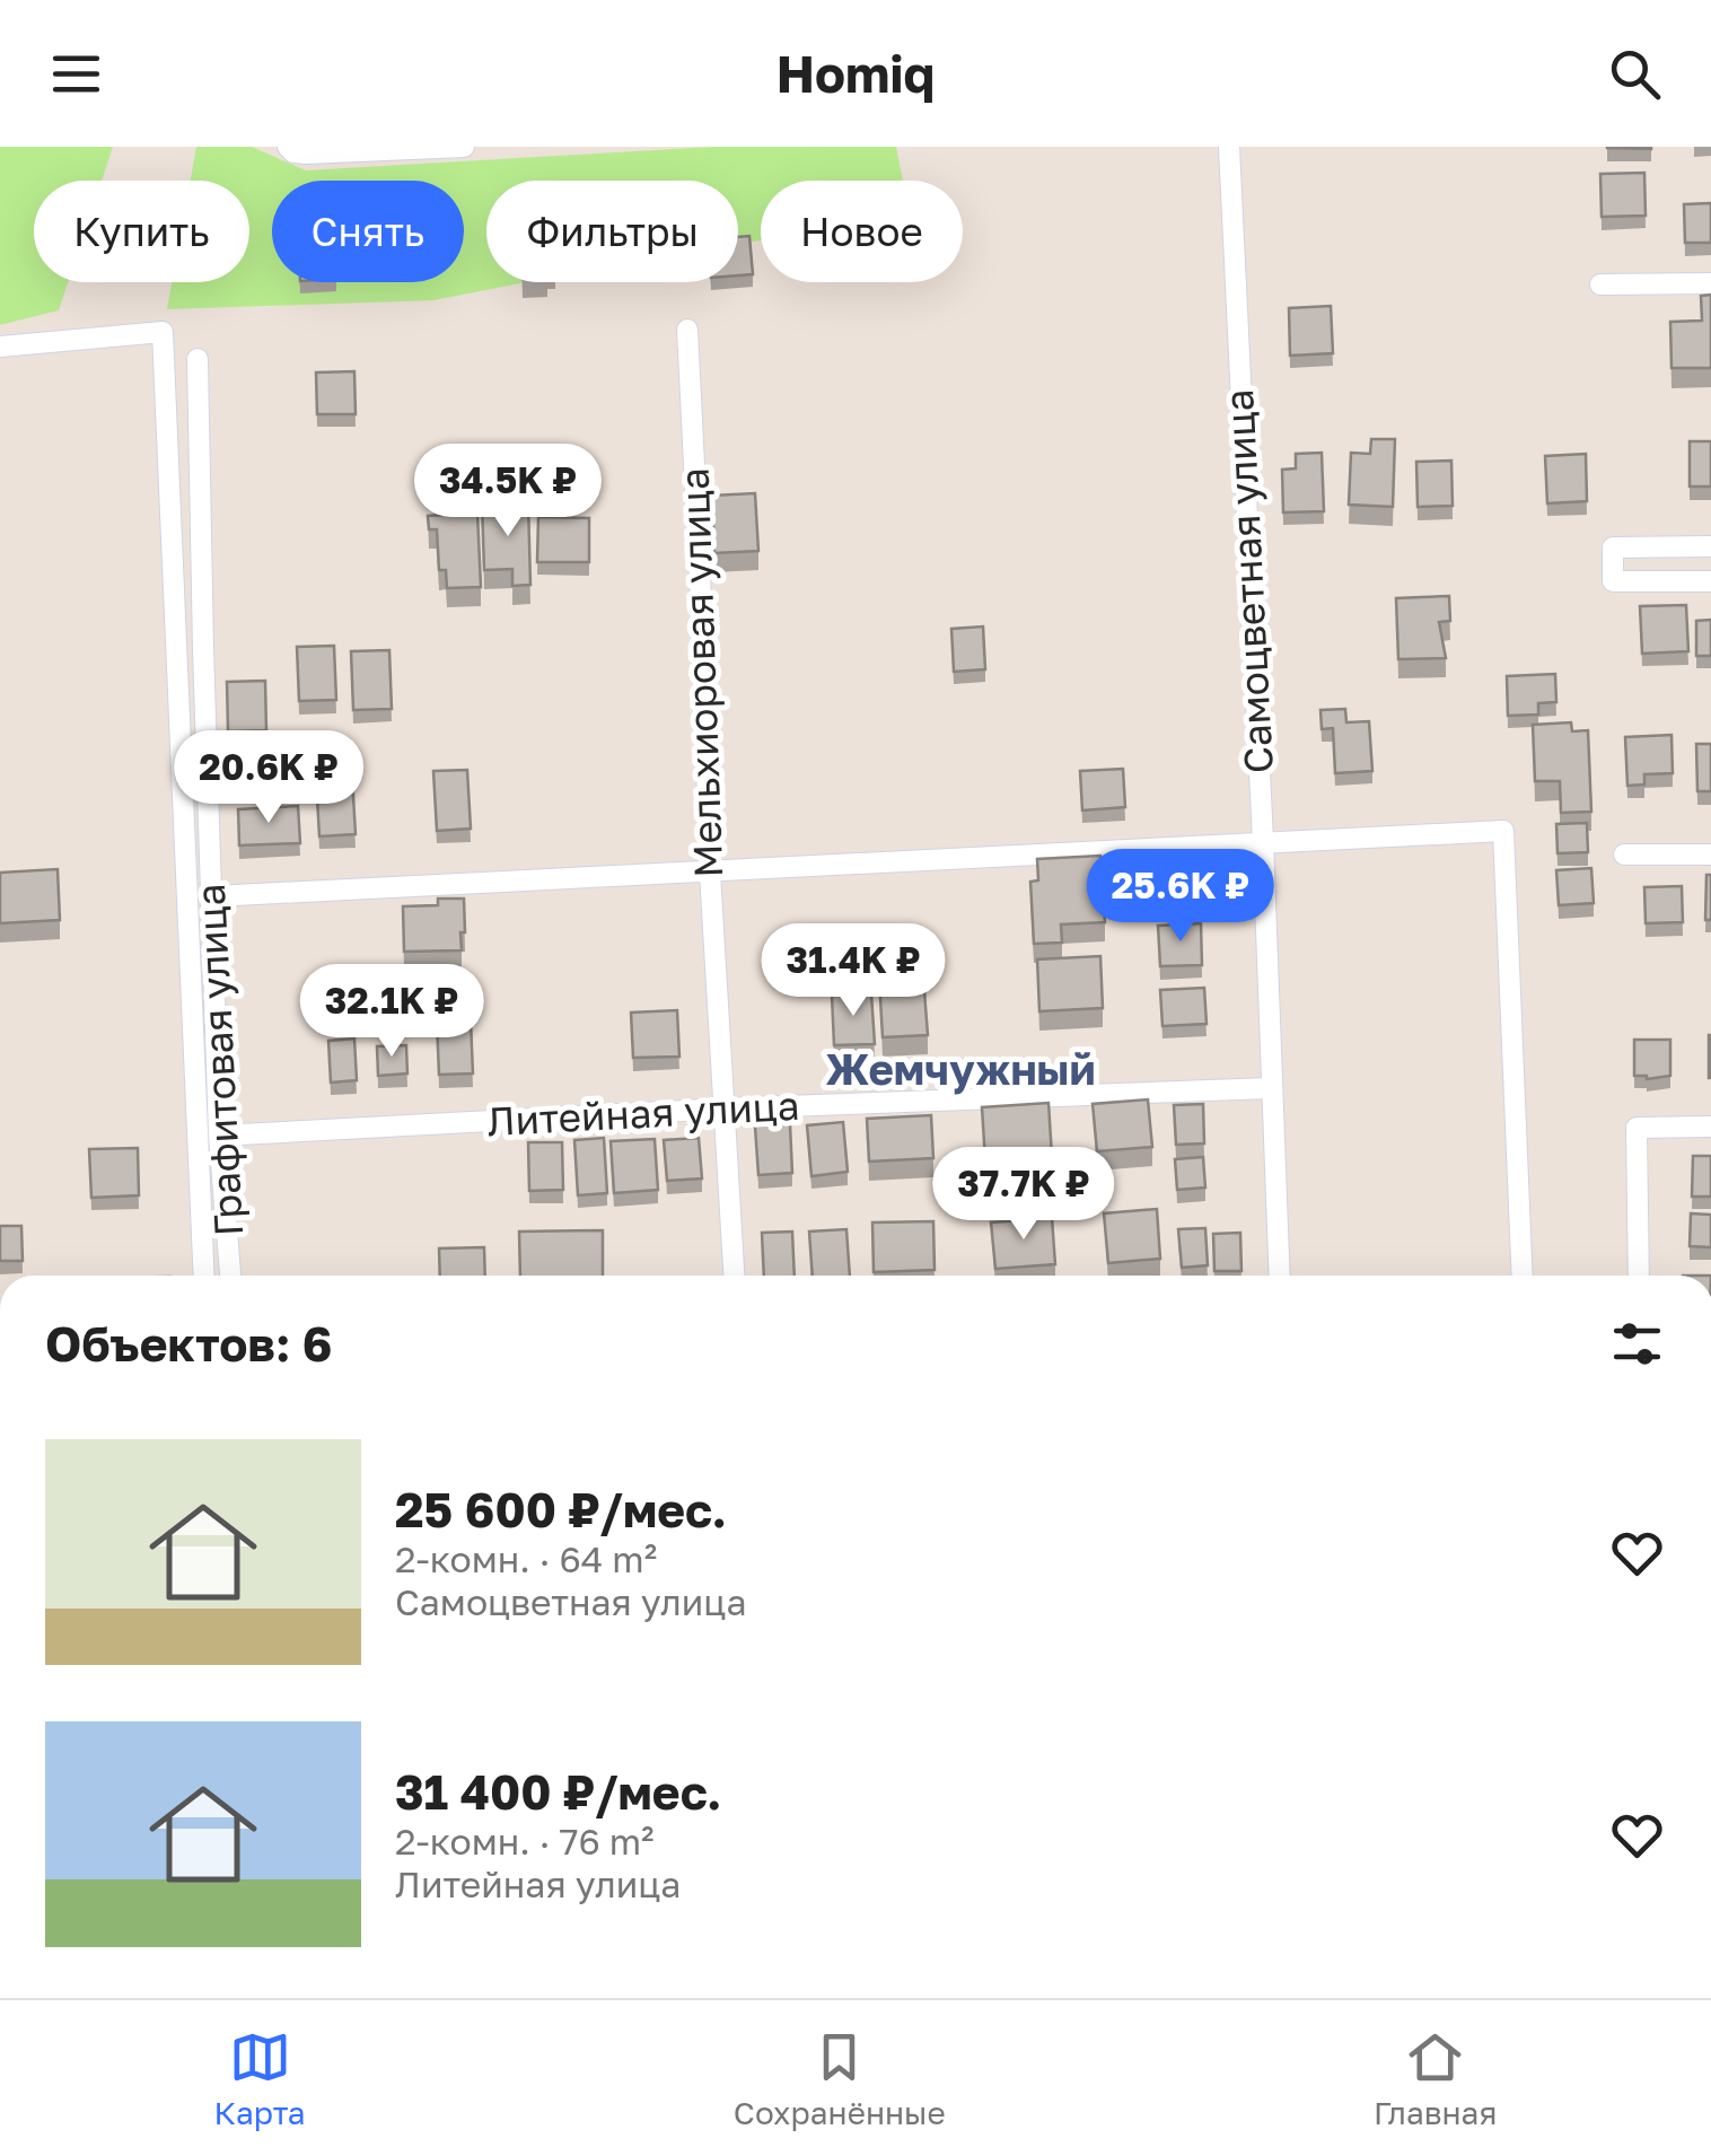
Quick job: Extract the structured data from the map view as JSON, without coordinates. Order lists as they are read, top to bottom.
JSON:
{
  "streets": {
    "street": [
      "Самоцветная улица",
      "Мельхиоровая улица",
      "Графитовая улица",
      "Литейная улица"
    ]
  },
  "crossings": [
    ["Самоцветная улица", "Литейная улица"],
    ["Мельхиоровая улица", "Литейная улица"],
    ["Графитовая улица", "Литейная улица"]
  ],
  "districts": ["Жемчужный"],
  "page": {
    "header": "Homiq",
    "chip": [
      "Купить",
      "Снять",
      "Фильтры",
      "Новое"
    ],
    "price": [
      "34.5K ₽",
      "20.6K ₽",
      "25.6K ₽",
      "31.4K ₽",
      "32.1K ₽",
      "37.7K ₽"
    ],
    "heading": "Объектов: 6",
    "list": [
      {
        "name": "25 600 ₽/мес.",
        "note": "2-комн. · 64 m² · Самоцветная улица"
      },
      {
        "name": "31 400 ₽/мес.",
        "note": "2-комн. · 76 m² · Литейная улица"
      }
    ],
    "tabs": ["Карта", "Сохранённые", "Главная"]
  }
}
